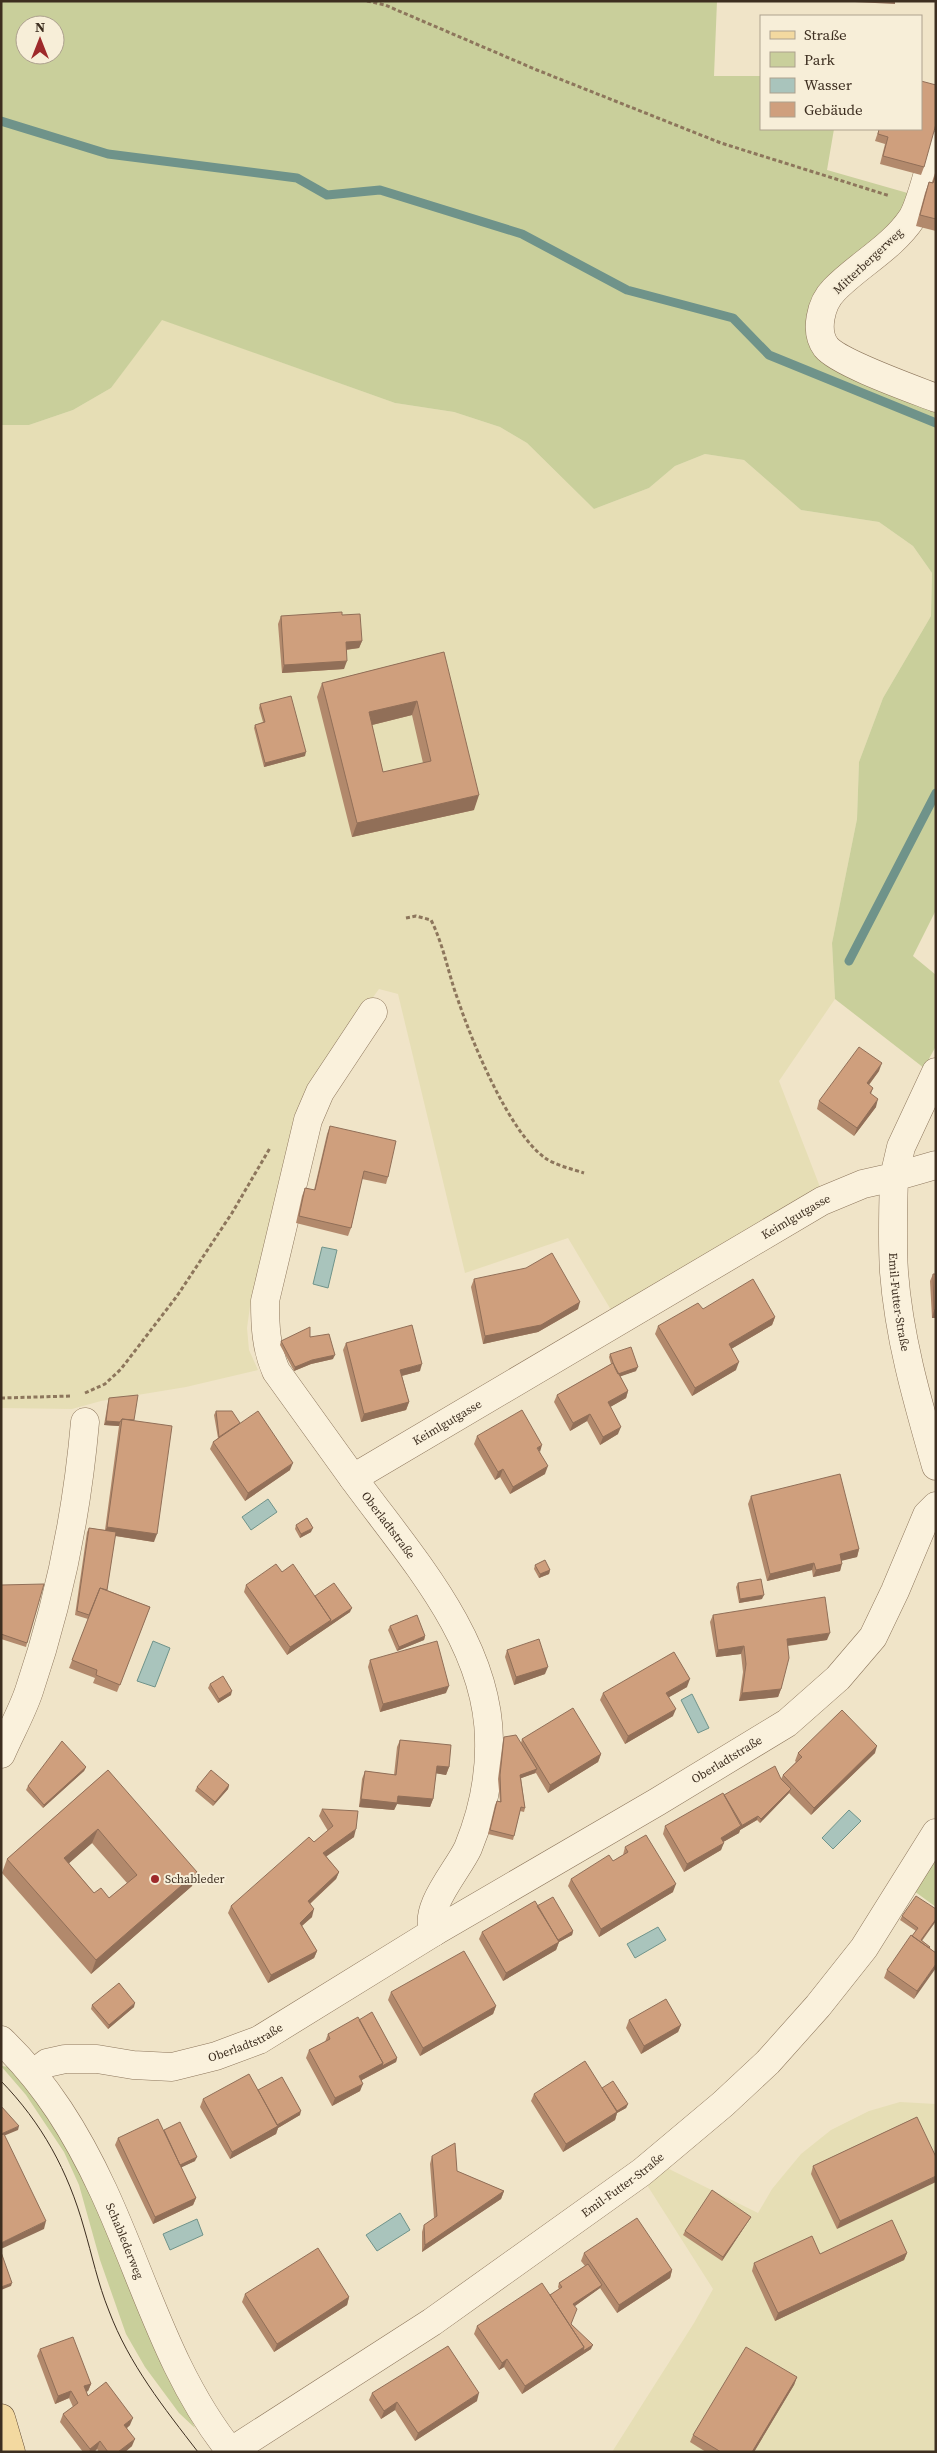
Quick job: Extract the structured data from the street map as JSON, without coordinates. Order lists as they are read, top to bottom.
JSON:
{
  "streets": {
    "street": [
      "Mitterbergerweg",
      "Keimlgutgasse",
      "Emil-Futter-Straße",
      "Oberladtstraße",
      "Schablederweg"
    ]
  },
  "crossings": [
    ["Keimlgutgasse", "Emil-Futter-Straße"],
    ["Keimlgutgasse", "Oberladtstraße"],
    ["Emil-Futter-Straße", "Schablederweg"],
    ["Oberladtstraße", "Schablederweg"]
  ],
  "places": ["Schableder"],
  "legend": [
    "Straße",
    "Park",
    "Wasser",
    "Gebäude"
  ],
  "north": "top"
}
